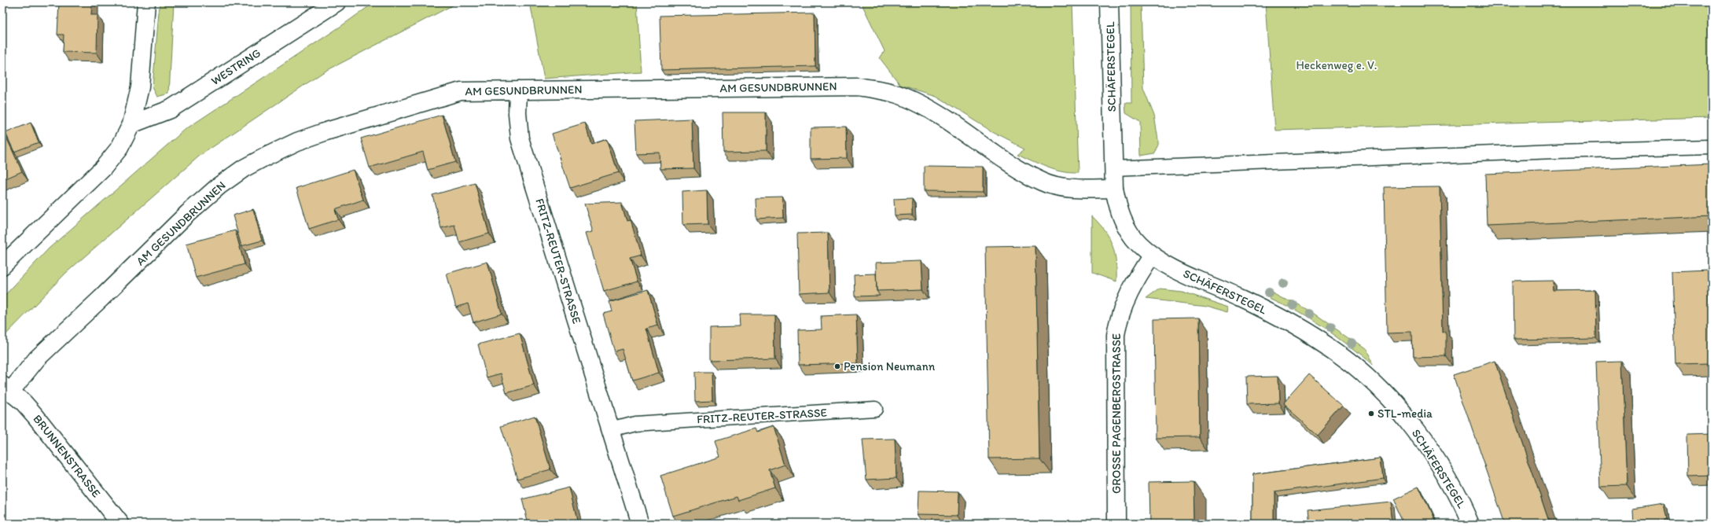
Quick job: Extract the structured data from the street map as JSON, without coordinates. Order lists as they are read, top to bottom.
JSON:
{
  "streets": {
    "street": [
      "WESTRING",
      "SCHÄFERSTEGEL",
      "AM GESUNDBRUNNEN",
      "FRITZ-REUTER-STRASSE",
      "GROSSE PAGENBERGSTRASSE",
      "BRUNNENSTRASSE"
    ]
  },
  "crossings": [
    ["SCHÄFERSTEGEL", "AM GESUNDBRUNNEN"],
    ["SCHÄFERSTEGEL", "GROSSE PAGENBERGSTRASSE"],
    ["AM GESUNDBRUNNEN", "FRITZ-REUTER-STRASSE"],
    ["AM GESUNDBRUNNEN", "BRUNNENSTRASSE"]
  ],
  "parks": ["Heckenweg e. V."],
  "places": ["Pension Neumann", "STL-media"]
}
